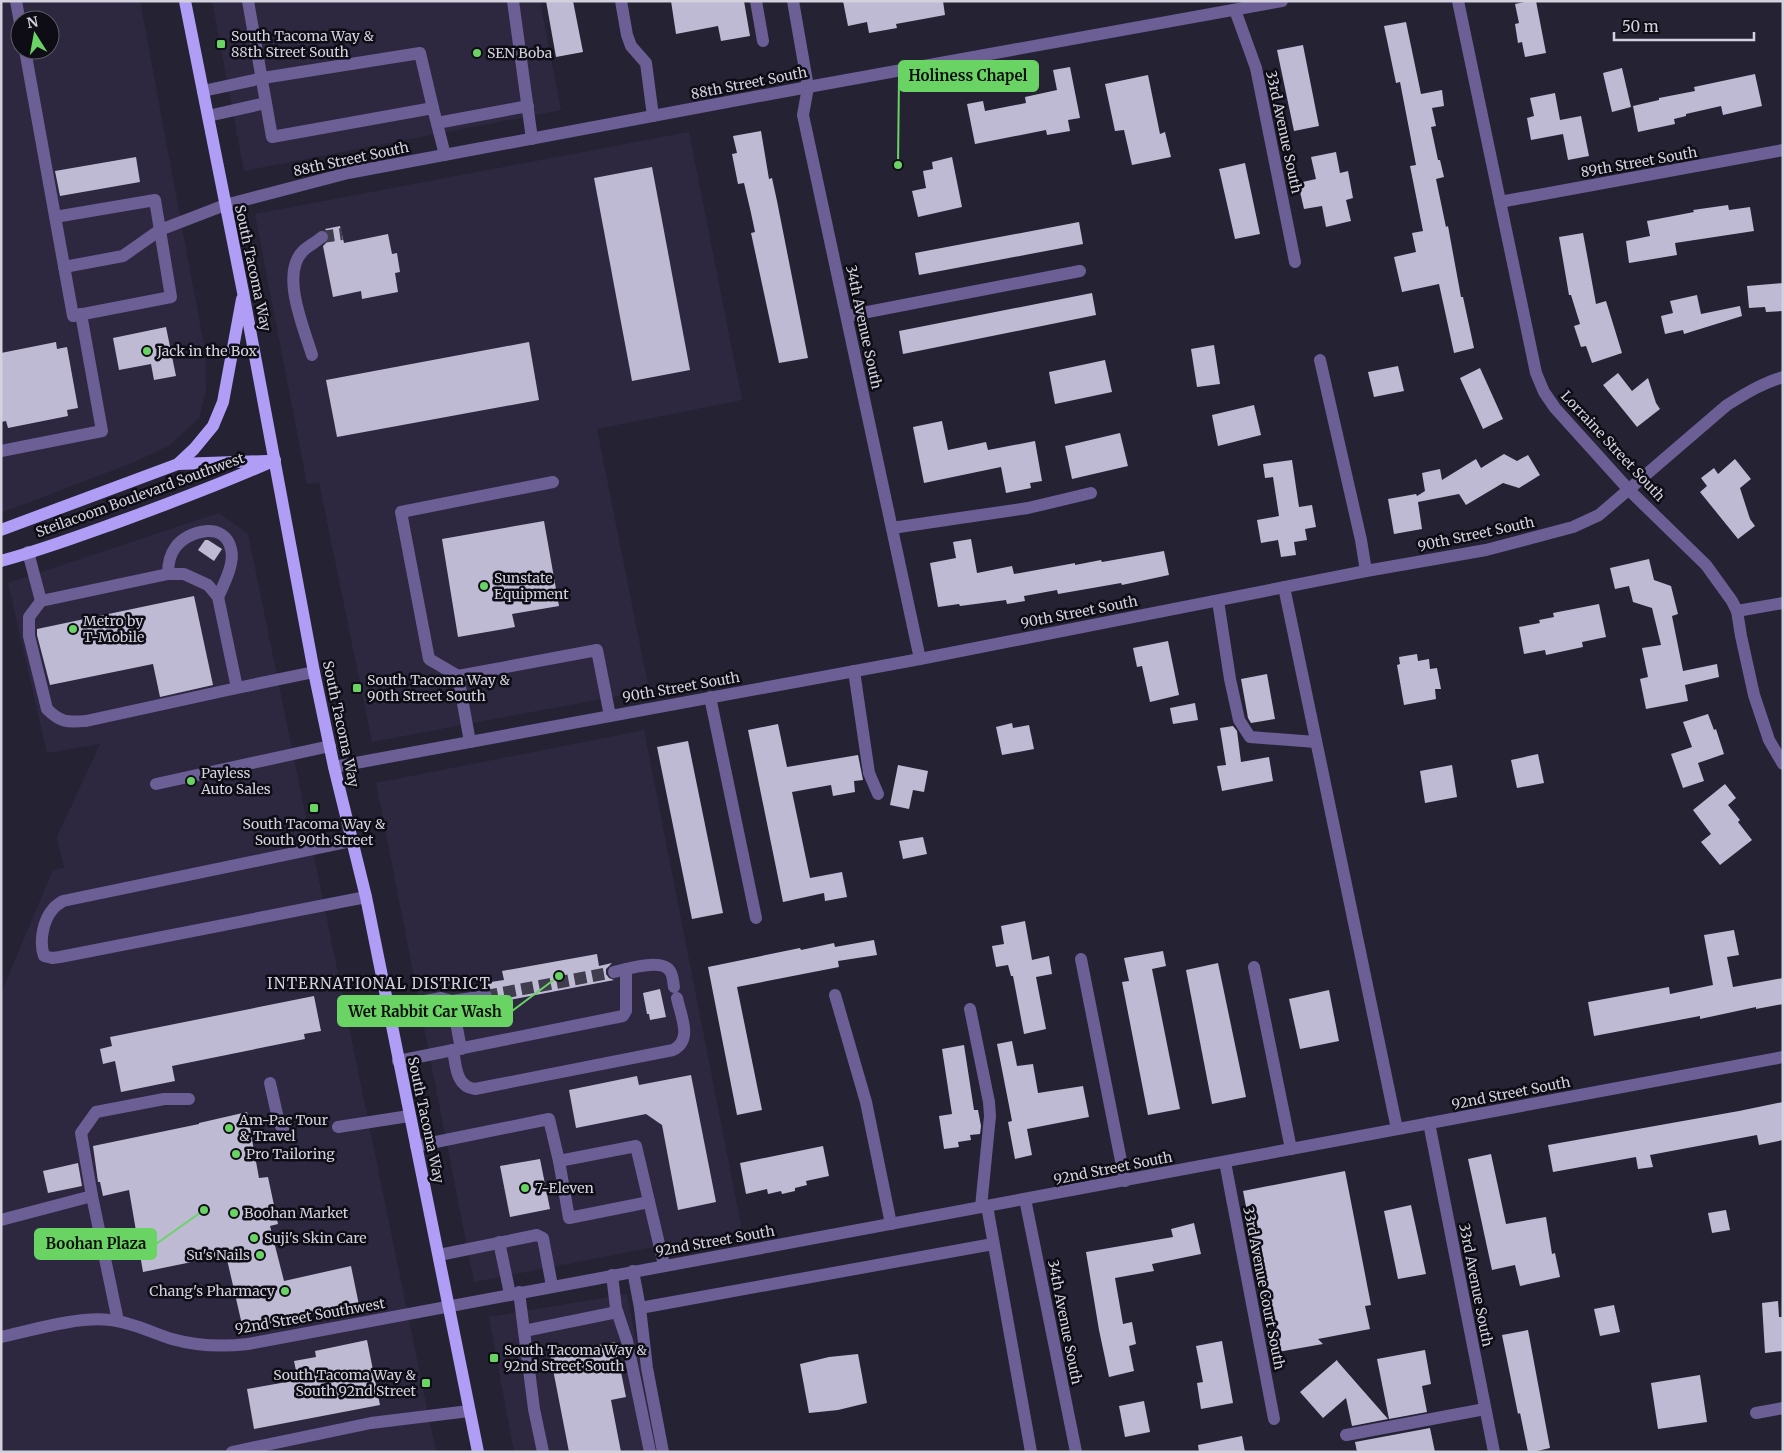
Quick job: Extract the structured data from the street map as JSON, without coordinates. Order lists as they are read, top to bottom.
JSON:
{
  "streets": {
    "main road": ["South Tacoma Way", "Steilacoom Boulevard Southwest"],
    "street": [
      "88th Street South",
      "33rd Avenue South",
      "89th Street South",
      "34th Avenue South",
      "Lorraine Street South",
      "90th Street South",
      "92nd Street South",
      "33rd Avenue Court South",
      "92nd Street Southwest"
    ]
  },
  "crossings": [
    ["88th Street South", "33rd Avenue South"],
    ["88th Street South", "South Tacoma Way"],
    ["88th Street South", "34th Avenue South"],
    ["33rd Avenue South", "92nd Street South"],
    ["89th Street South", "Lorraine Street South"],
    ["South Tacoma Way", "Steilacoom Boulevard Southwest"],
    ["South Tacoma Way", "90th Street South"],
    ["South Tacoma Way", "92nd Street South"],
    ["South Tacoma Way", "92nd Street Southwest"],
    ["34th Avenue South", "90th Street South"],
    ["34th Avenue South", "92nd Street South"],
    ["Lorraine Street South", "90th Street South"],
    ["92nd Street South", "33rd Avenue Court South"],
    ["92nd Street South", "92nd Street Southwest"]
  ],
  "districts": ["INTERNATIONAL DISTRICT"],
  "places": {
    "transit": [
      "South Tacoma Way & 88th Street South",
      "South Tacoma Way & 90th Street South",
      "South Tacoma Way & South 90th Street",
      "South Tacoma Way & 92nd Street South",
      "South Tacoma Way & South 92nd Street"
    ],
    "other": [
      "SEN Boba",
      "Holiness Chapel",
      "Jack in the Box",
      "Sunstate Equipment",
      "Metro by T-Mobile",
      "Payless Auto Sales",
      "Wet Rabbit Car Wash",
      "Am-Pac Tour & Travel",
      "Pro Tailoring",
      "7-Eleven",
      "Boohan Plaza",
      "Boohan Market",
      "Suji's Skin Care",
      "Su's Nails",
      "Chang's Pharmacy"
    ]
  },
  "scale_bar": "50 m",
  "north": "top"
}
